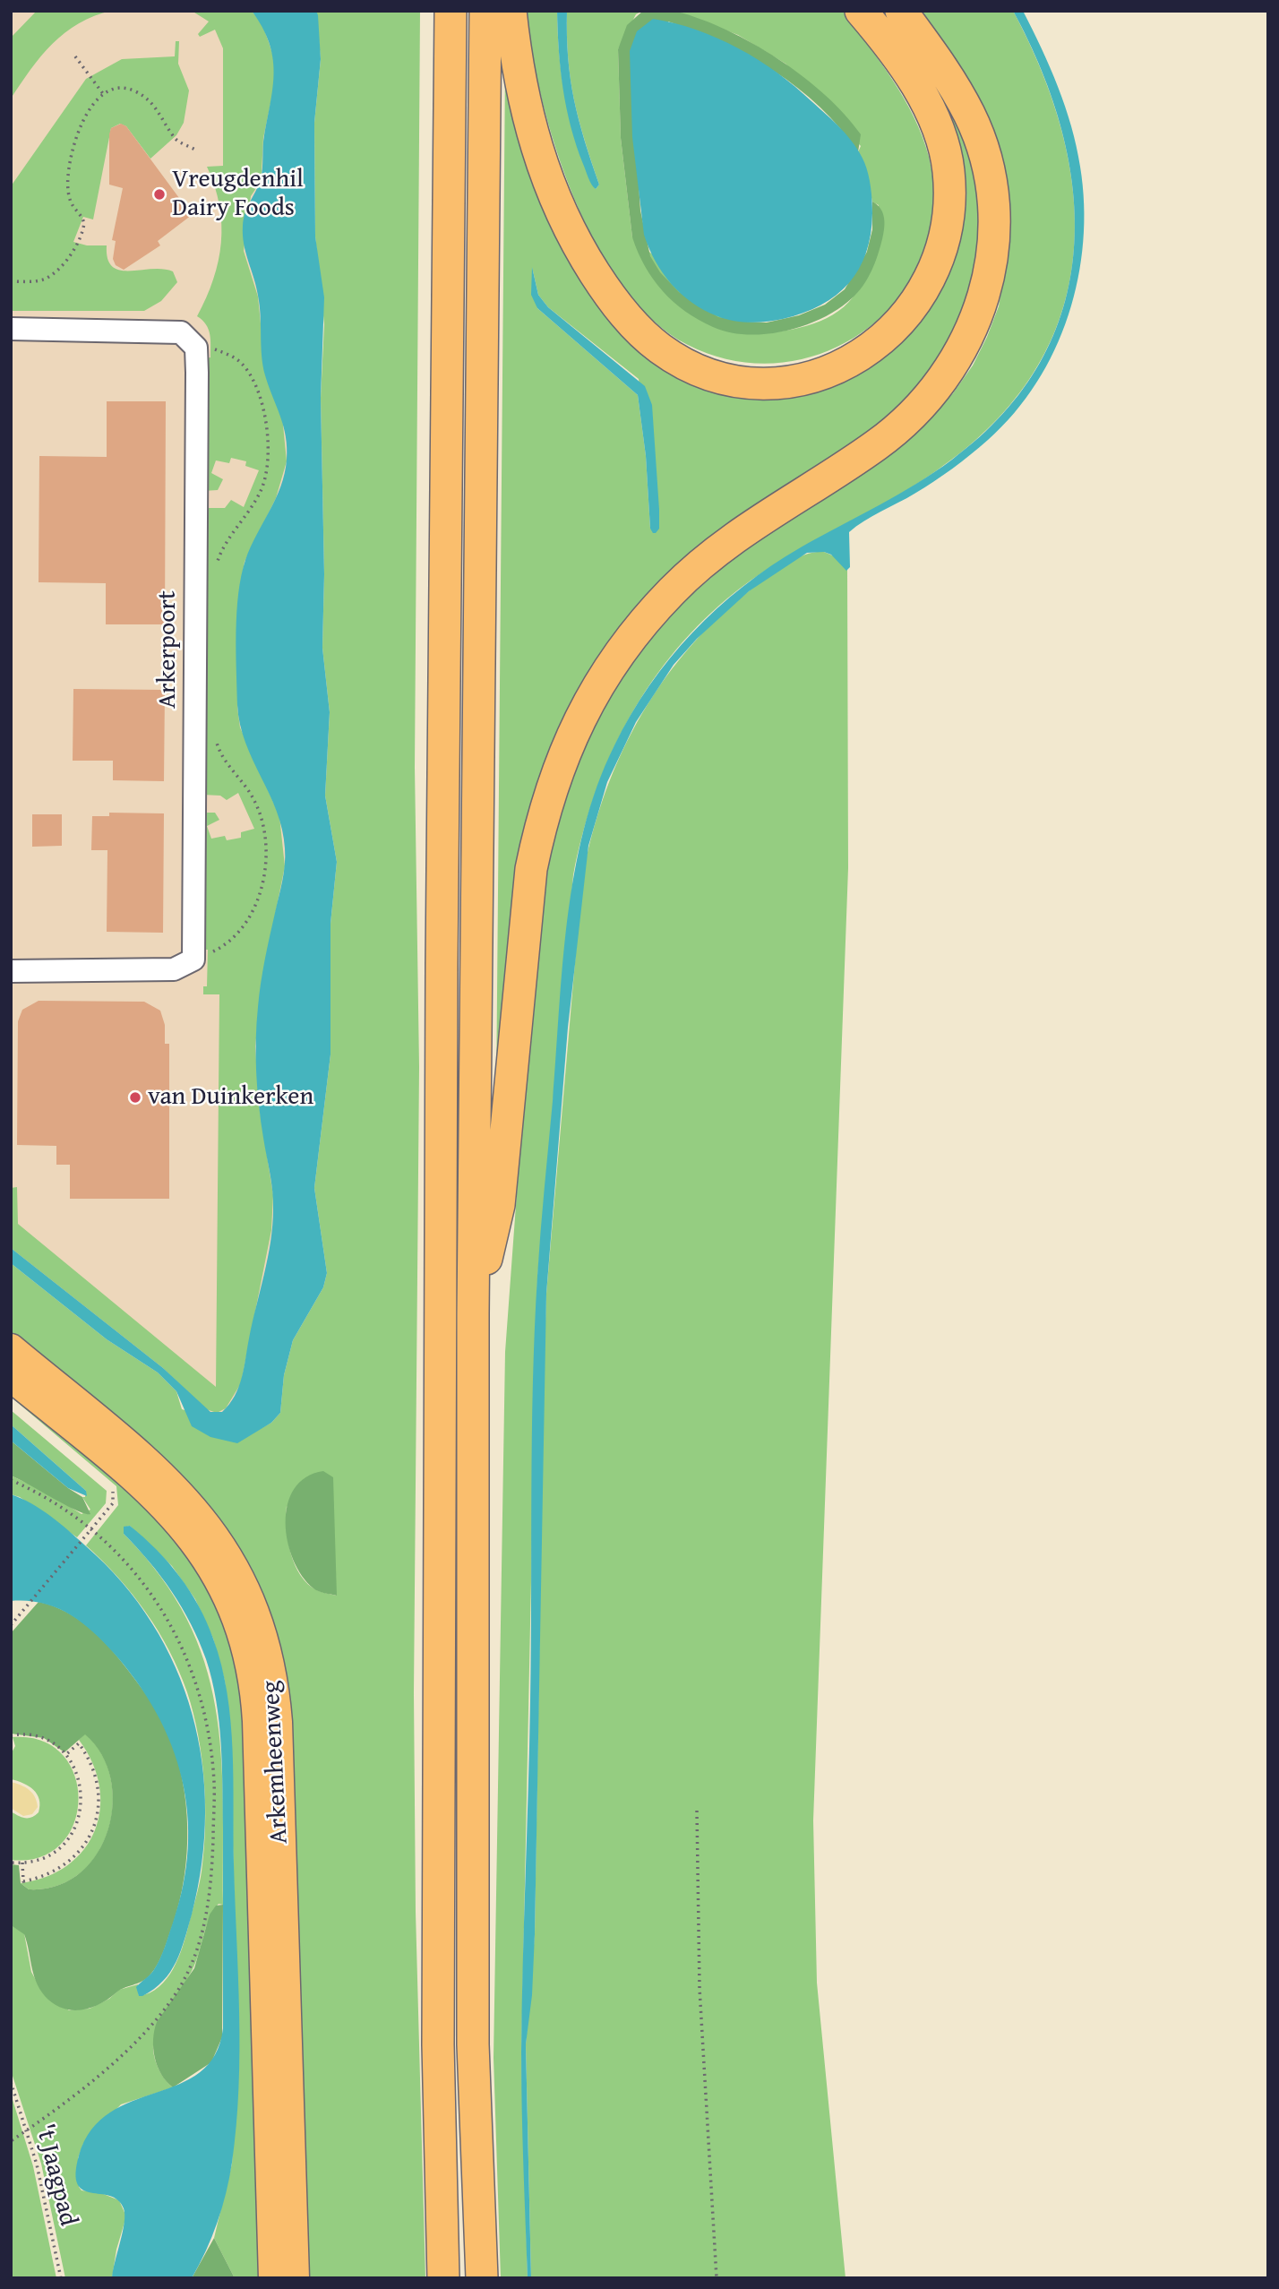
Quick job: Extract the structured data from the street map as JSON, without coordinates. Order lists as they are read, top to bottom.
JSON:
{
  "streets": {
    "main road": ["Arkemheenweg"],
    "street": ["Arkerpoort"],
    "path": ["'t Jaagpad"]
  },
  "places": ["Vreugdenhil Dairy Foods", "van Duinkerken"]
}
